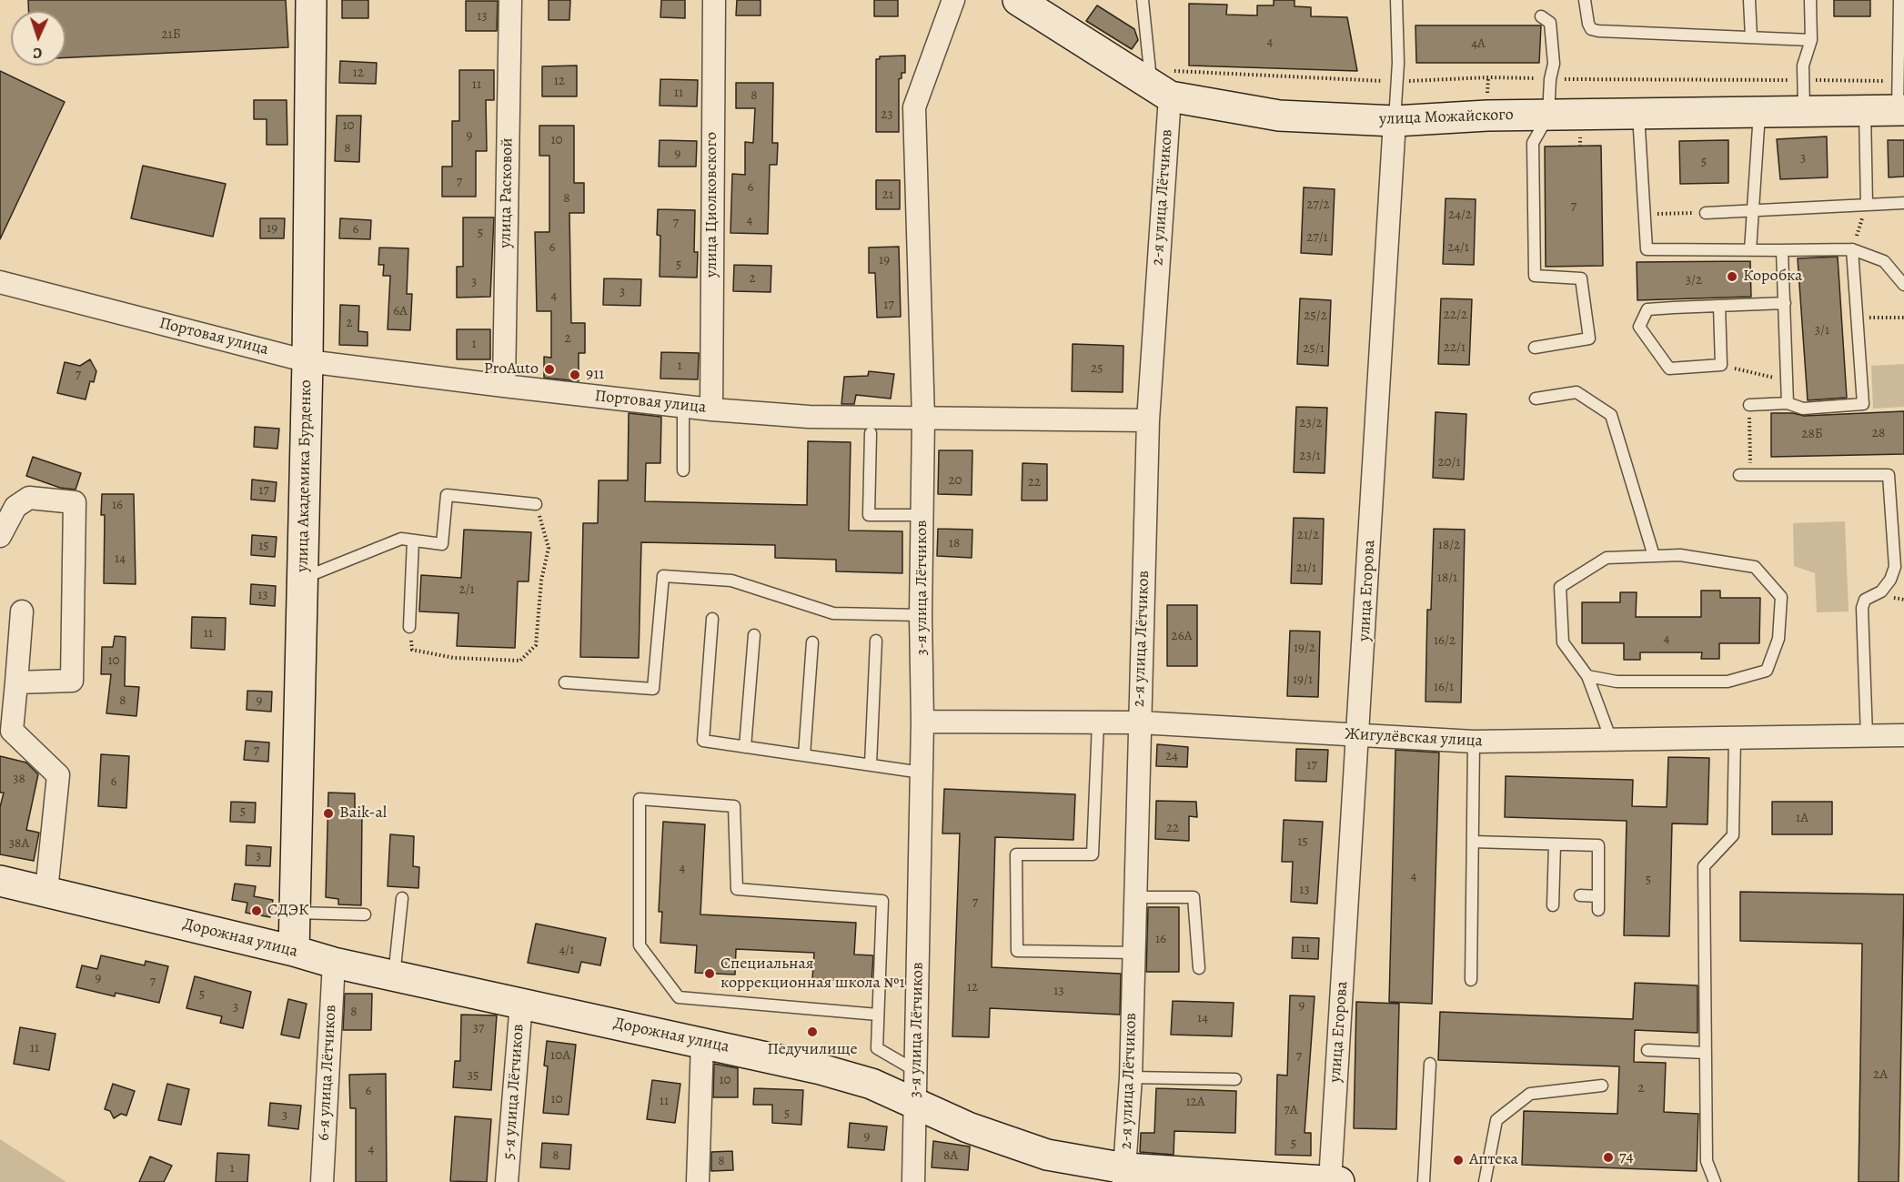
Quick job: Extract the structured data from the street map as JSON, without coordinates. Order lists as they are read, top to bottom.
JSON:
{
  "streets": {
    "street": [
      "улица Можайского",
      "улица Расковой",
      "2-я улица Лётчиков",
      "улица Циолковского",
      "Портовая улица",
      "улица Академика Бурденко",
      "3-я улица Лётчиков",
      "улица Егорова",
      "Жигулёвская улица",
      "Дорожная улица",
      "6-я улица Лётчиков",
      "5-я улица Лётчиков"
    ]
  },
  "crossings": [
    ["улица Можайского", "2-я улица Лётчиков"],
    ["улица Можайского", "улица Егорова"],
    ["улица Расковой", "Портовая улица"],
    ["2-я улица Лётчиков", "Портовая улица"],
    ["2-я улица Лётчиков", "Жигулёвская улица"],
    ["2-я улица Лётчиков", "Дорожная улица"],
    ["улица Циолковского", "Портовая улица"],
    ["Портовая улица", "улица Академика Бурденко"],
    ["Портовая улица", "3-я улица Лётчиков"],
    ["улица Академика Бурденко", "Дорожная улица"],
    ["3-я улица Лётчиков", "Жигулёвская улица"],
    ["3-я улица Лётчиков", "Дорожная улица"],
    ["улица Егорова", "Жигулёвская улица"],
    ["улица Егорова", "Дорожная улица"],
    ["Дорожная улица", "6-я улица Лётчиков"],
    ["Дорожная улица", "5-я улица Лётчиков"]
  ],
  "places": [
    "Коробка",
    "ProAuto",
    "911",
    "Baik-al",
    "СДЭК",
    "Специальная коррекционная школа №1",
    "Педучилище",
    "74",
    "Аптека"
  ],
  "house_numbers": [
    "13",
    "21Б",
    "4",
    "4А",
    "12",
    "12",
    "11",
    "11",
    "8",
    "23",
    "10",
    "9",
    "10",
    "8",
    "9",
    "3",
    "5",
    "7",
    "6",
    "21",
    "8",
    "27/2",
    "7",
    "24/2",
    "4",
    "7",
    "19",
    "6",
    "5",
    "27/1",
    "6",
    "24/1",
    "19",
    "5",
    "2",
    "3/2",
    "3",
    "3",
    "4",
    "17",
    "6А",
    "22/2",
    "25/2",
    "2",
    "3/1",
    "2",
    "1",
    "22/1",
    "25/1",
    "1",
    "25",
    "7",
    "23/2",
    "28",
    "28Б",
    "23/1",
    "20/1",
    "20",
    "22",
    "17",
    "16",
    "21/2",
    "18",
    "18/2",
    "15",
    "14",
    "21/1",
    "18/1",
    "2/1",
    "13",
    "11",
    "26А",
    "4",
    "16/2",
    "19/2",
    "10",
    "19/1",
    "16/1",
    "8",
    "9",
    "7",
    "24",
    "17",
    "38",
    "6",
    "5",
    "1А",
    "22",
    "15",
    "38А",
    "3",
    "4",
    "4",
    "5",
    "13",
    "7",
    "16",
    "11",
    "4/1",
    "9",
    "7",
    "12",
    "13",
    "5",
    "9",
    "3",
    "8",
    "14",
    "37",
    "11",
    "10А",
    "7",
    "2А",
    "35",
    "10",
    "2",
    "6",
    "10",
    "11",
    "12А",
    "7А",
    "5",
    "3",
    "9",
    "5",
    "4",
    "8",
    "8А",
    "8",
    "1"
  ],
  "north": "bottom"
}
